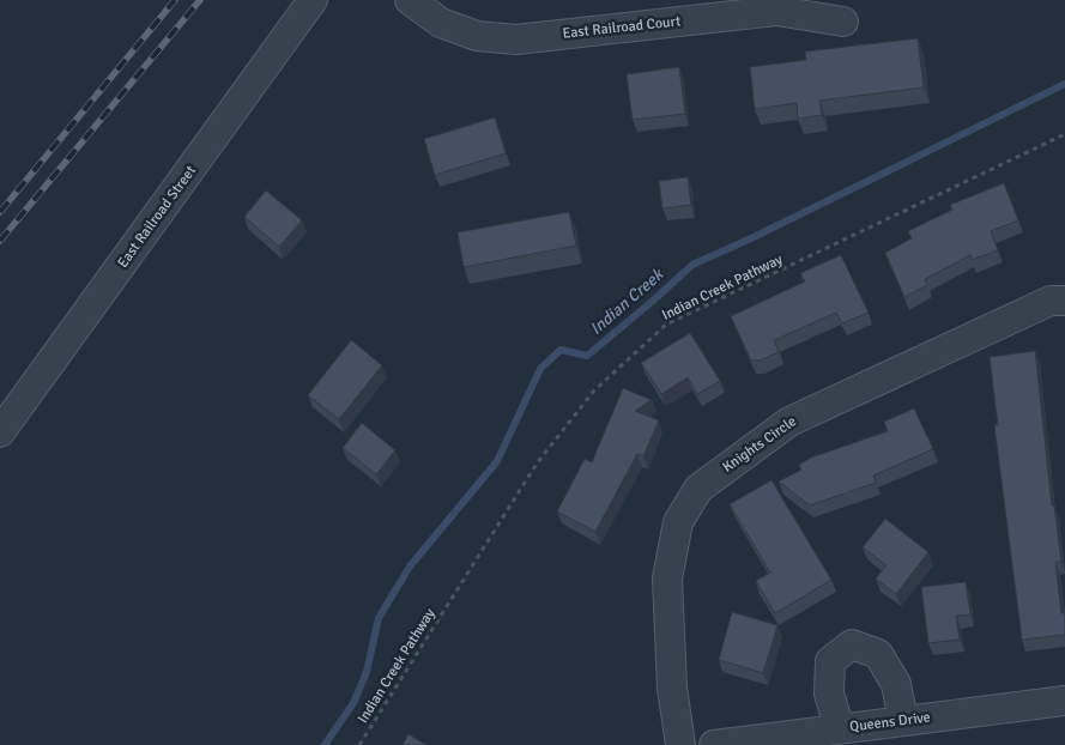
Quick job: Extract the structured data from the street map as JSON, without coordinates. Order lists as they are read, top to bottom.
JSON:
{
  "streets": {
    "street": [
      "East Railroad Court",
      "East Railroad Street",
      "Knights Circle",
      "Queens Drive"
    ],
    "path": ["Indian Creek Pathway"]
  },
  "water": ["Indian Creek"]
}
